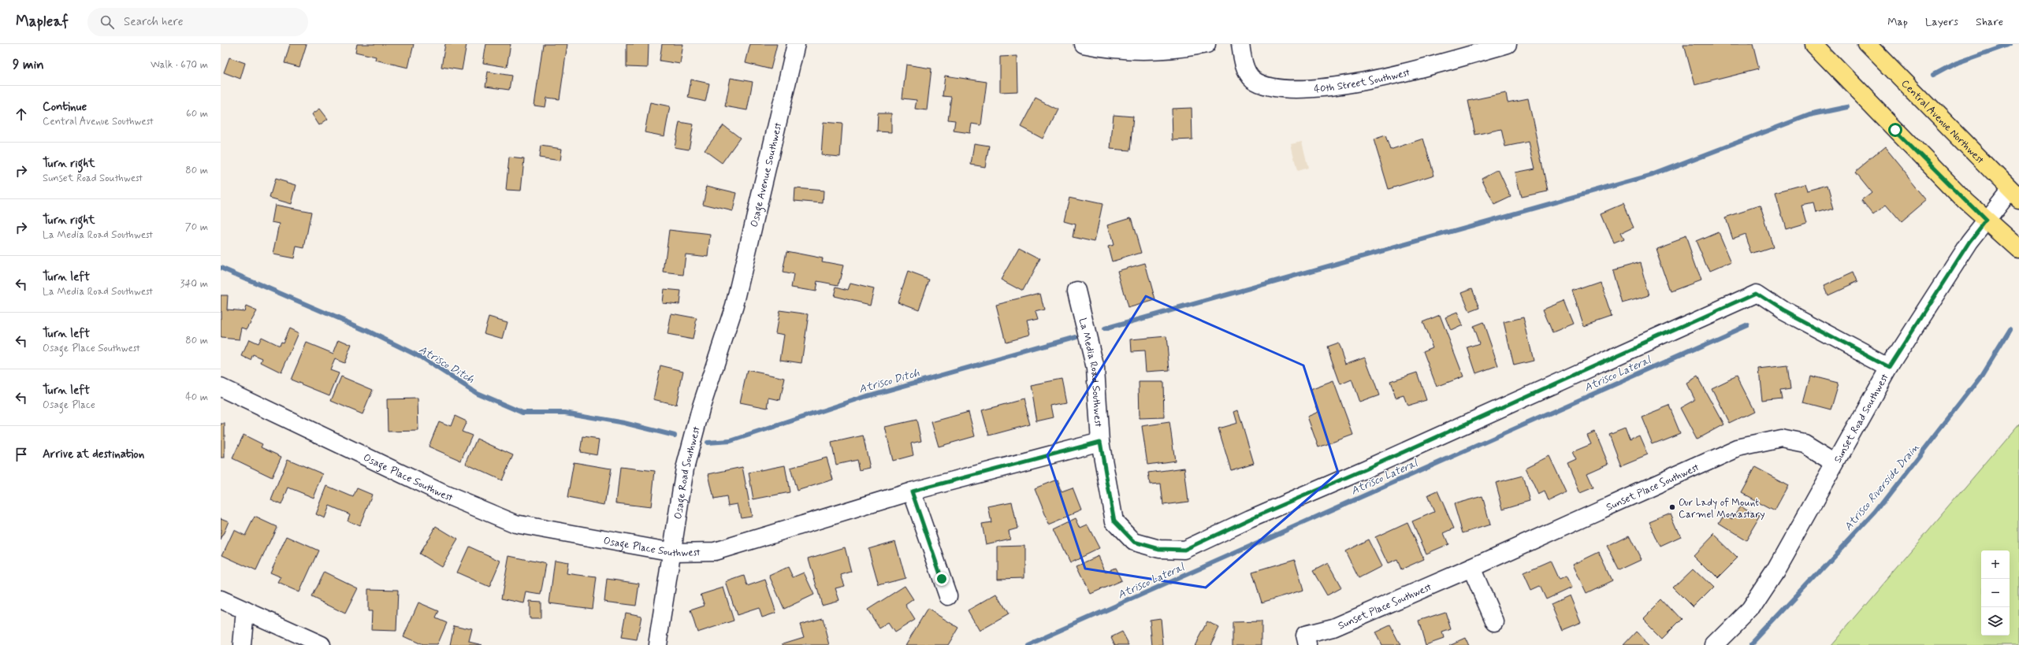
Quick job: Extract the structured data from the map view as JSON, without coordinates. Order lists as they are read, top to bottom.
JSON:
{
  "streets": {
    "main road": ["Central Avenue Northwest"],
    "street": [
      "40th Street Southwest",
      "Osage Avenue Southwest",
      "La Media Road Southwest",
      "Sunset Road Southwest",
      "Osage Road Southwest",
      "Osage Place Southwest",
      "Sunset Place Southwest"
    ]
  },
  "crossings": [
    ["Central Avenue Northwest", "Sunset Road Southwest"],
    ["Osage Avenue Southwest", "Osage Road Southwest"],
    ["La Media Road Southwest", "Sunset Road Southwest"],
    ["La Media Road Southwest", "Osage Place Southwest"],
    ["Sunset Road Southwest", "Sunset Place Southwest"],
    ["Osage Road Southwest", "Osage Place Southwest"]
  ],
  "water": ["Atrisco Ditch", "Atrisco Lateral", "Atrisco Riverside Drain"],
  "places": ["Our Lady of Mount Carmel Monastary"],
  "page": {
    "header": "Mapleaf",
    "search": "Search here",
    "nav": ["Map", "Layers", "Share"],
    "heading": ["9 min", "Walk · 670 m"],
    "list": [
      ["Continue", "Central Avenue Southwest", "60 m"],
      ["Turn right", "Sunset Road Southwest", "80 m"],
      ["Turn right", "La Media Road Southwest", "70 m"],
      ["Turn left", "La Media Road Southwest", "340 m"],
      ["Turn left", "Osage Place Southwest", "80 m"],
      ["Turn left", "Osage Place", "40 m"],
      "Arrive at destination"
    ],
    "map_buttons": ["+", "−"]
  }
}
